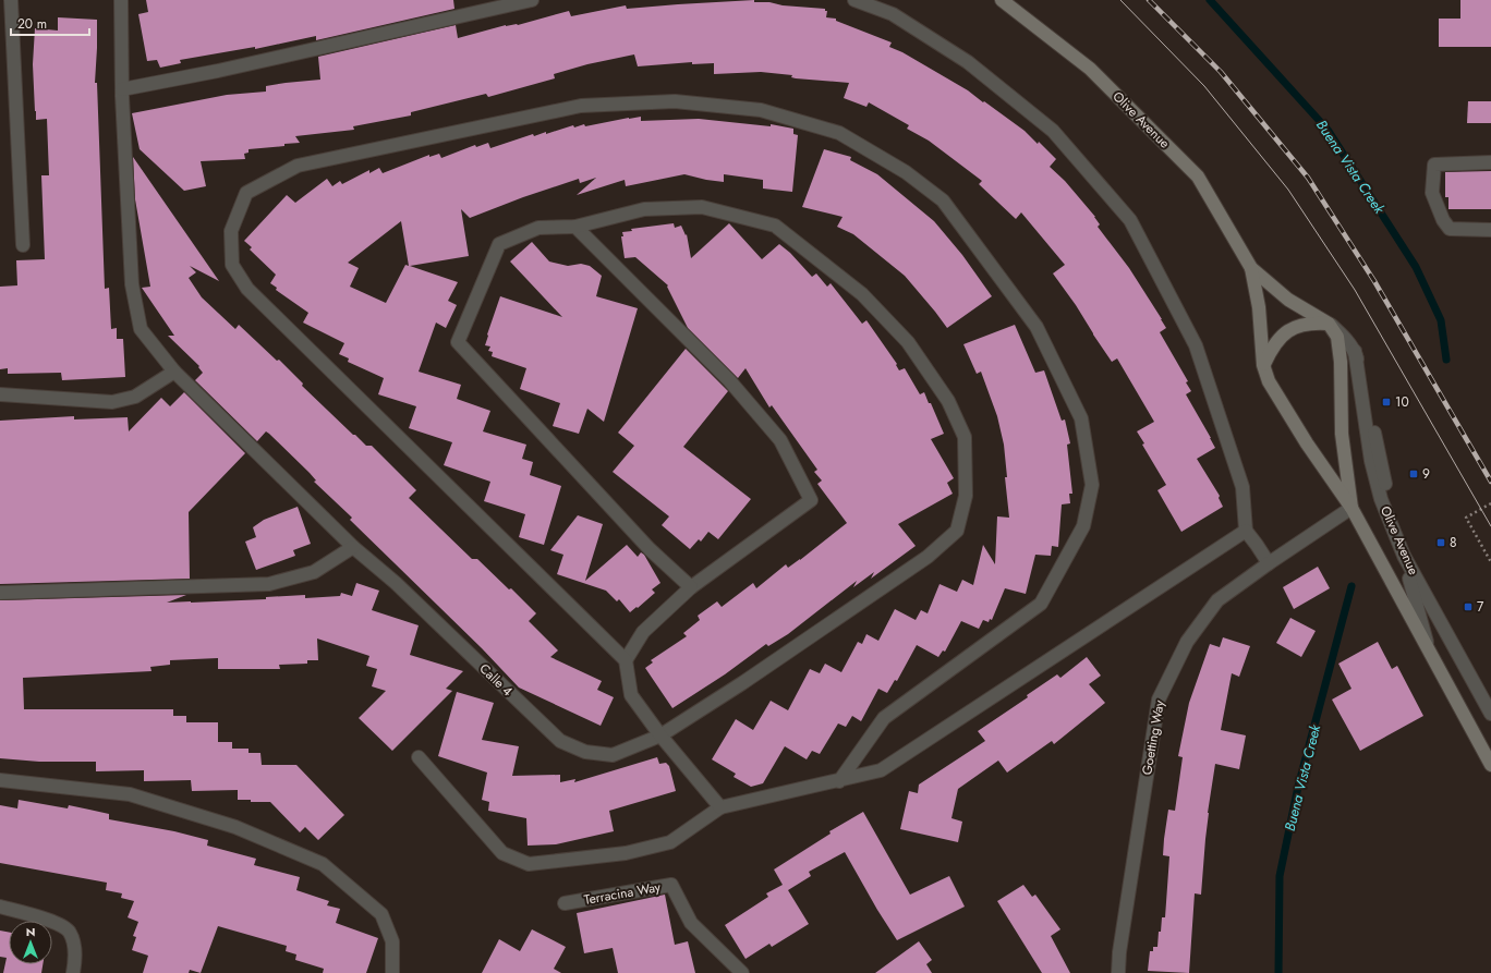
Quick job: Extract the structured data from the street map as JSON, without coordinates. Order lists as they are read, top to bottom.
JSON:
{
  "streets": {
    "main road": ["Olive Avenue"],
    "street": ["Calle 4", "Goetting Way", "Terracina Way"]
  },
  "crossings": [
    ["Olive Avenue", "Goetting Way"]
  ],
  "water": ["Buena Vista Creek"],
  "places": {
    "transit": [
      "10",
      "9",
      "8",
      "7"
    ]
  },
  "scale_bar": "20 m",
  "north": "top"
}
